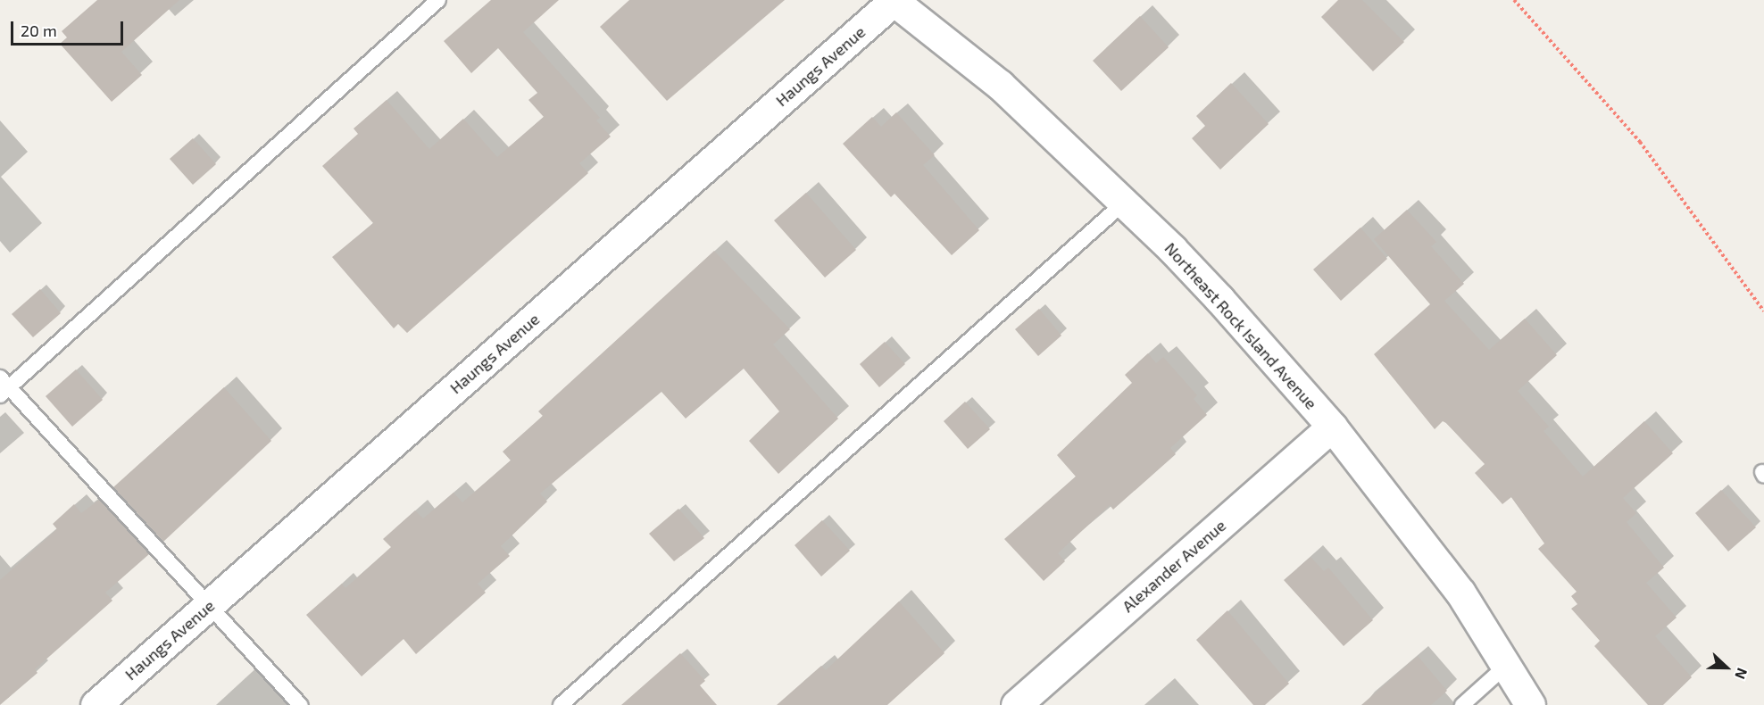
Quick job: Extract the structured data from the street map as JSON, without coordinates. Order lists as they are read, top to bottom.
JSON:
{
  "streets": {
    "street": ["Haungs Avenue", "Northeast Rock Island Avenue", "Alexander Avenue"]
  },
  "crossings": [
    ["Haungs Avenue", "Northeast Rock Island Avenue"],
    ["Northeast Rock Island Avenue", "Alexander Avenue"]
  ],
  "scale_bar": "20 m",
  "north": "right"
}
